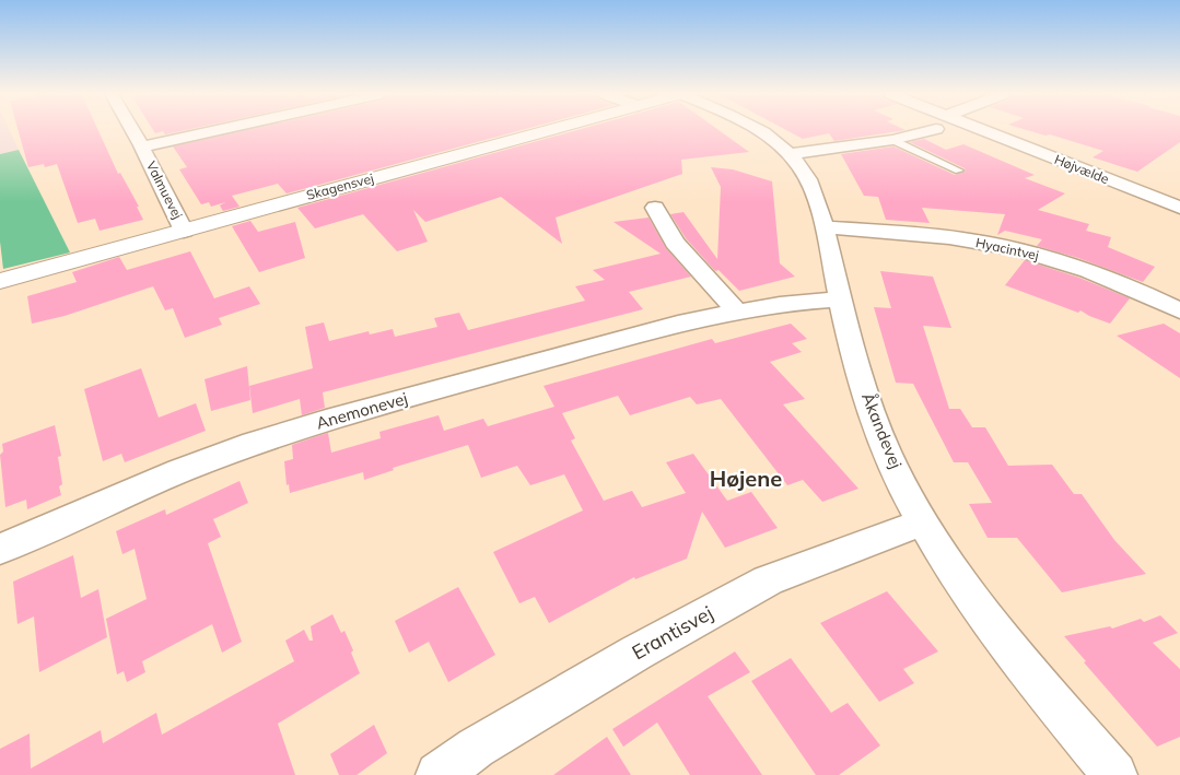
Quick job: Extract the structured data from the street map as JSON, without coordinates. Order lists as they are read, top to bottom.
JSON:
{
  "streets": {
    "street": [
      "Højvælde",
      "Skagensvej",
      "Valmuevej",
      "Hyacintvej",
      "Anemonevej",
      "Åkandevej",
      "Erantisvej"
    ]
  },
  "crossings": [
    ["Skagensvej", "Valmuevej"],
    ["Hyacintvej", "Åkandevej"],
    ["Anemonevej", "Åkandevej"],
    ["Åkandevej", "Erantisvej"]
  ],
  "districts": ["Højene"]
}
